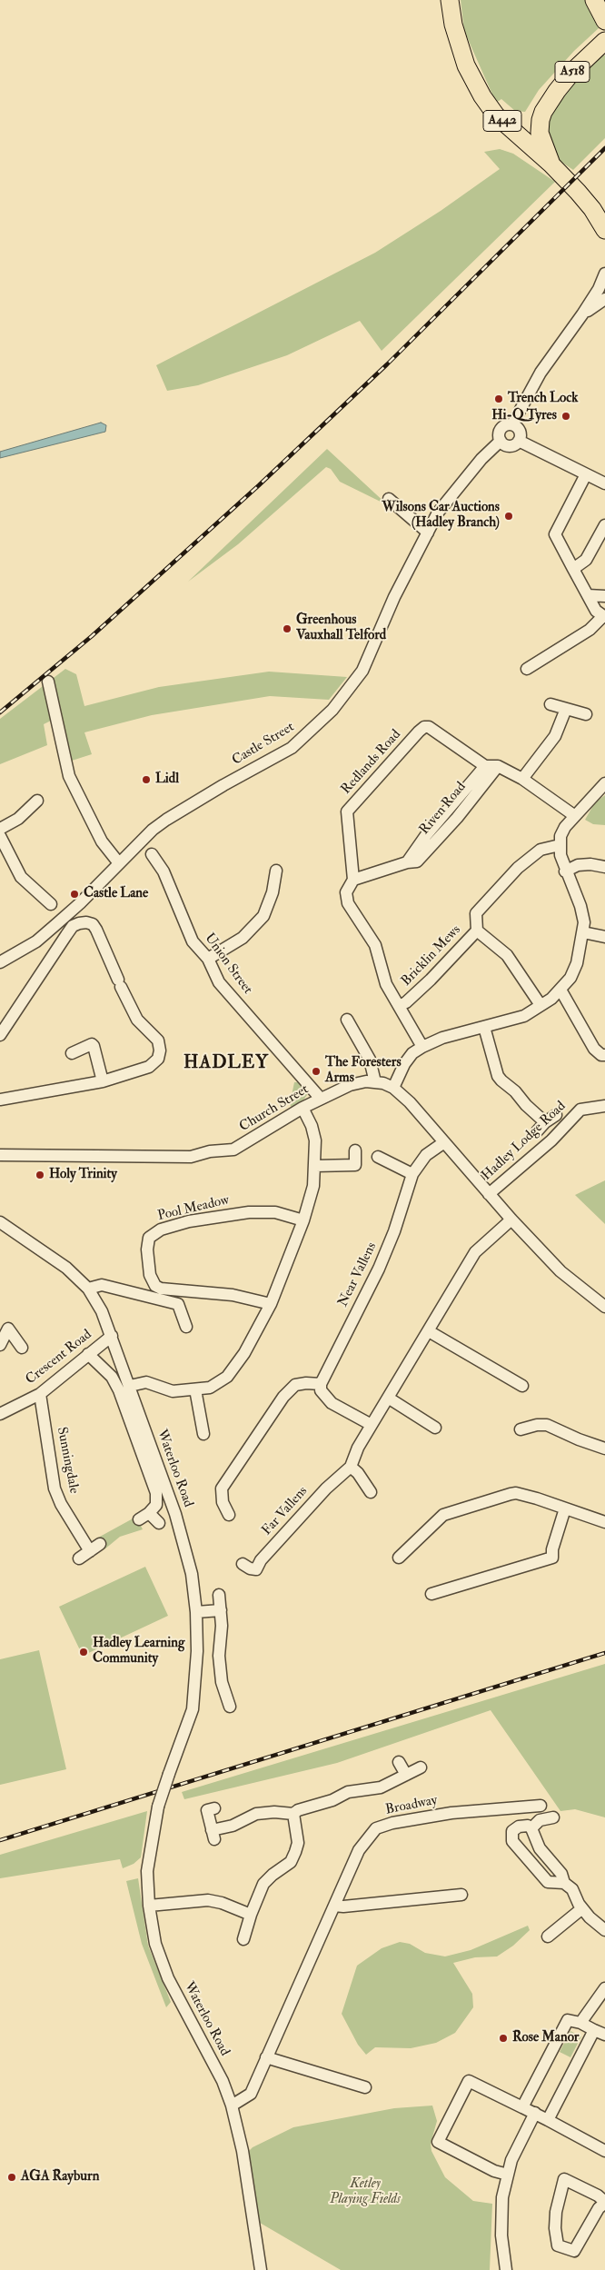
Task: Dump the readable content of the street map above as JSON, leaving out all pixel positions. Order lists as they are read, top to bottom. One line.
{"streets":{"highway":["A518","A442"],"street":["Castle Street","Redlands Road","Riven Road","Bricklin Mews","Union Street","Church Street","Hadley Lodge Road","Pool Meadow","Near Vallens","Crescent Road","Sunningdale","Waterloo Road","Far Vallens","Broadway"]},"crossings":[["A518","A442"],["Redlands Road","Riven Road"],["Redlands Road","Bricklin Mews"],["Union Street","Church Street"],["Church Street","Hadley Lodge Road"],["Church Street","Near Vallens"],["Church Street","Far Vallens"],["Crescent Road","Sunningdale"],["Crescent Road","Waterloo Road"],["Waterloo Road","Broadway"]],"districts":["HADLEY"],"parks":["Ketley Playing Fields"],"places":["Trench Lock","Hi-Q Tyres","Wilsons Car Auctions (Hadley Branch)","Greenhous Vauxhall Telford","Lidl","Castle Lane","The Foresters Arms","Holy Trinity","Hadley Learning Community","Rose Manor","AGA Rayburn"]}
